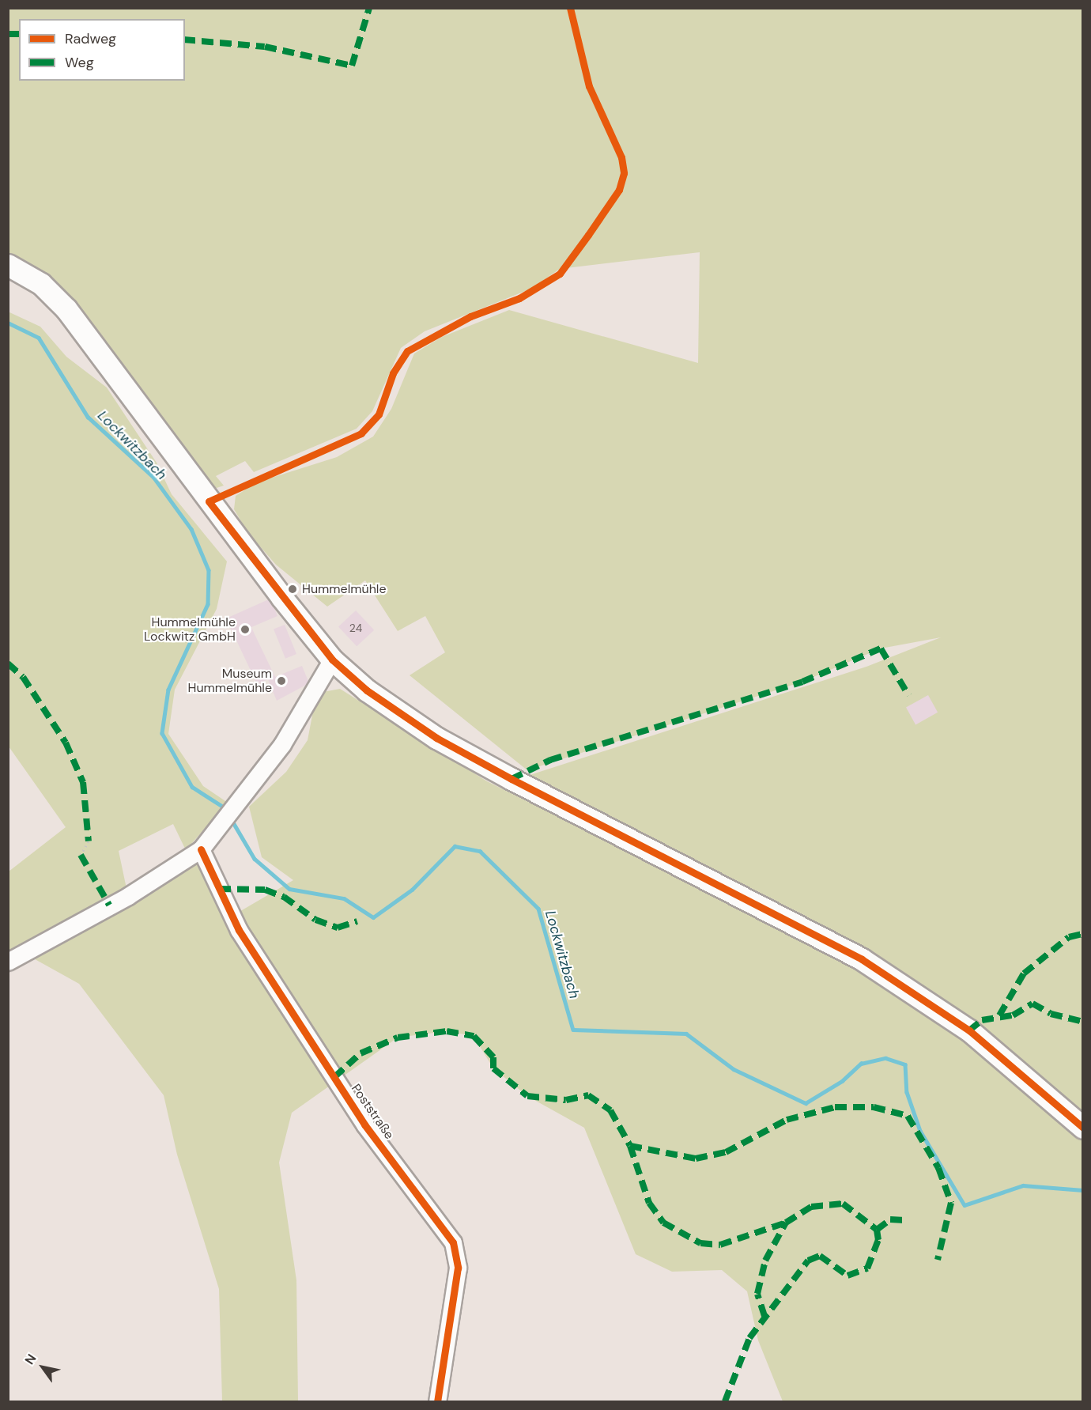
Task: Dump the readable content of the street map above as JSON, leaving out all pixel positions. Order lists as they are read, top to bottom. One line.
{"streets":{"street":["Poststraße"]},"water":["Lockwitzbach"],"places":["Hummelmühle","Hummelmühle Lockwitz GmbH","Museum Hummelmühle"],"house_numbers":["24"],"legend":["Radweg","Weg"],"north":"top left"}
